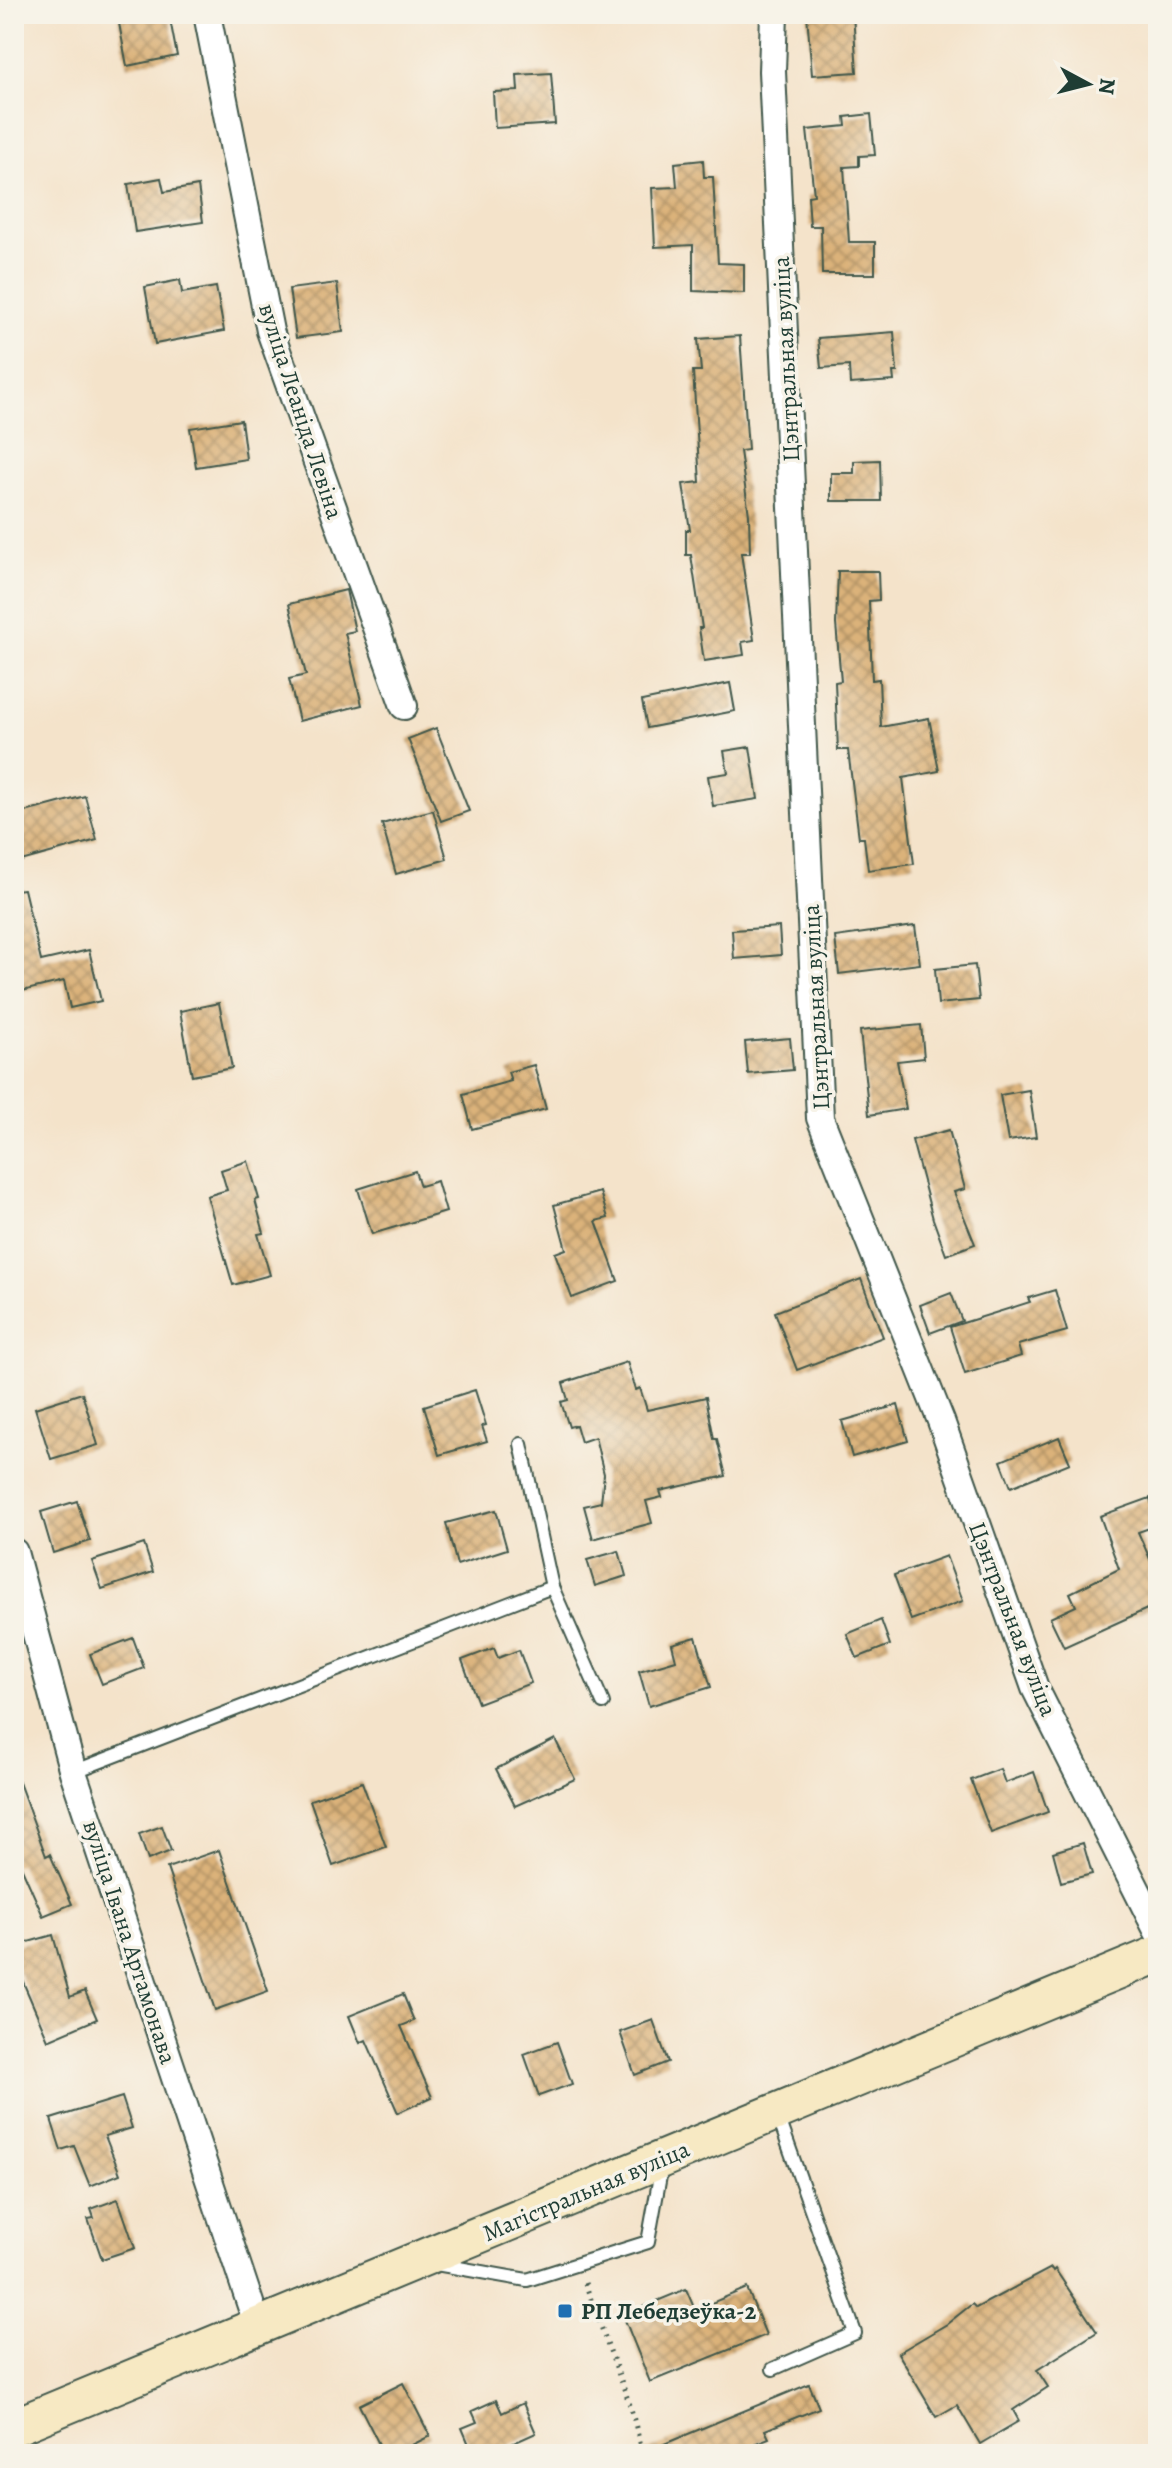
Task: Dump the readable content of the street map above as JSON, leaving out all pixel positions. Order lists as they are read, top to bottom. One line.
{"streets":{"main road":["Магістральная вуліца"],"street":["Цэнтральная вуліца","вуліца Леаніда Левіна","вуліца Івана Артамонава"]},"crossings":[["вуліца Івана Артамонава","Магістральная вуліца"]],"places":{"transit":["РП Лебедзеўка-2"]},"north":"right"}
